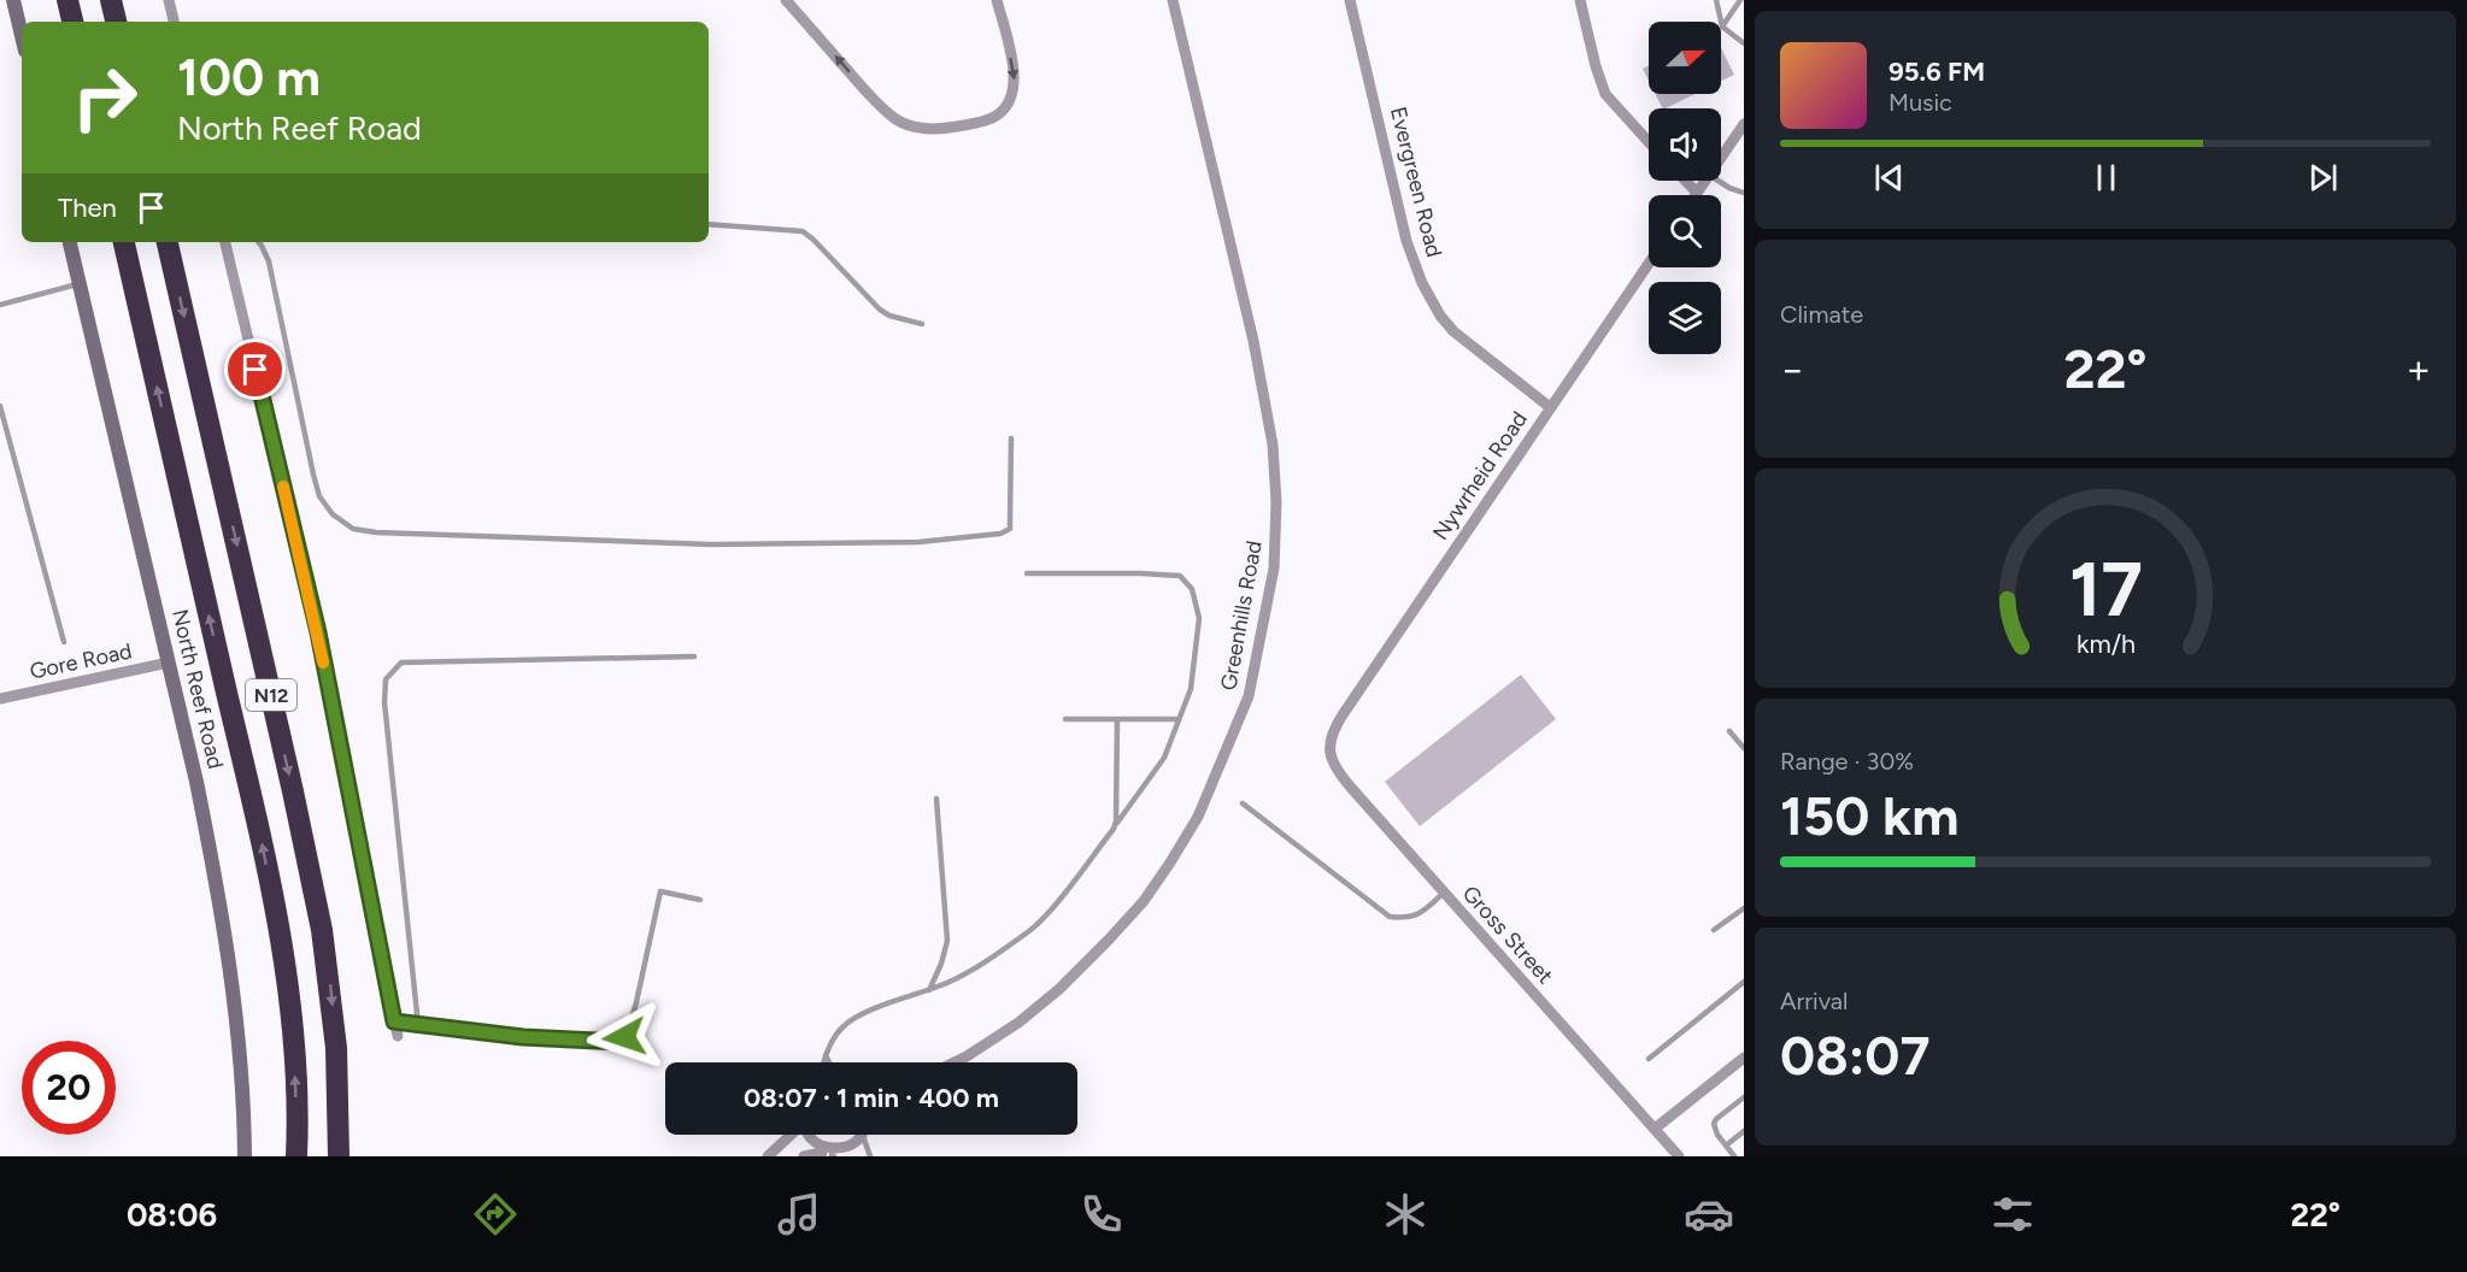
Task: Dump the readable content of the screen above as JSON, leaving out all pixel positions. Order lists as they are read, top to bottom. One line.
{"streets":{"highway":["N12"],"main road":["North Reef Road"],"street":["Evergreen Road","Nywrheid Road","Greenhills Road","Gore Road","Gross Street"]},"crossings":[["Evergreen Road","Nywrheid Road"],["Nywrheid Road","Gross Street"],["Gore Road","North Reef Road"]],"north":"right","page":{"turn":["100 m","North Reef Road"],"song":["95.6 FM","Music"],"then":"Then","tile":["Climate",["Range · 30%","150 km"],["Arrival","08:07"]],"heat":["−","22°","+"],"limit":"20","trip":"08:07 · 1 min · 400 m","tabs":["08:06","22°"],"gauge":["17","km/h"]}}
